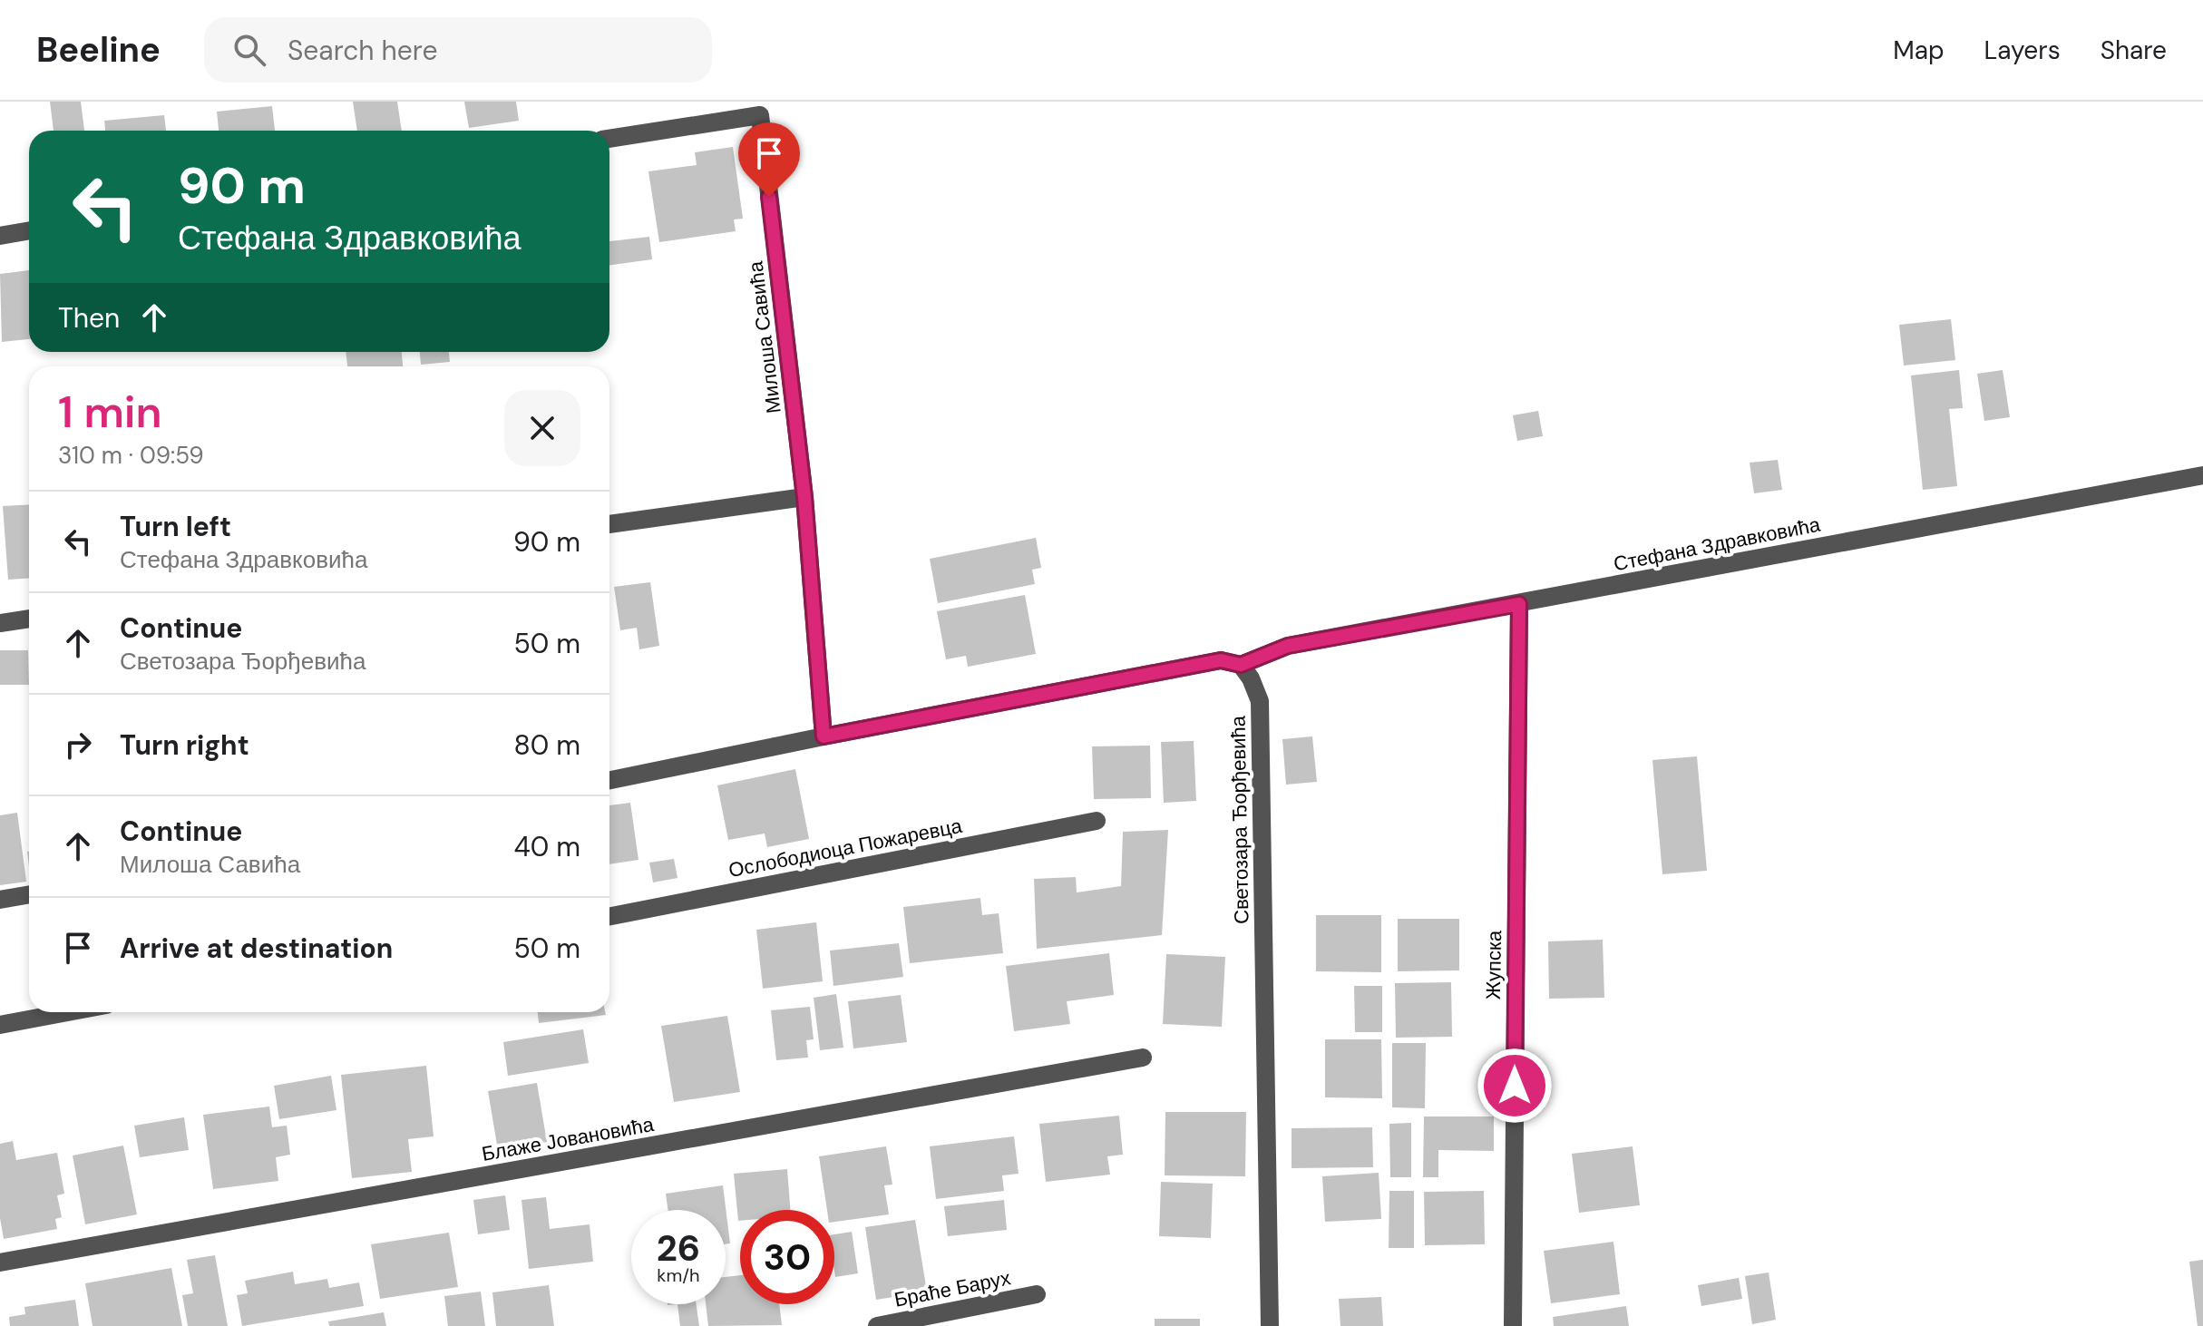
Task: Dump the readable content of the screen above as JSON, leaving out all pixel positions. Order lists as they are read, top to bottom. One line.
{"streets":{"street":["Милоша Савића","Стефана Здравковића","Светозара Ђорђевића","Ослободиоца Пожаревца","Жупска","Блаже Јовановића","Браће Барух"]},"crossings":[["Стефана Здравковића","Светозара Ђорђевића"],["Стефана Здравковића","Жупска"]],"page":{"header":"Beeline","search":"Search here","nav":["Map","Layers","Share"],"turn":["90 m","Стефана Здравковића"],"then":"Then","heading":["1 min","310 m · 09:59"],"list":[{"name":"Turn left","note":"Стефана Здравковића","value":"90 m"},{"name":"Continue","note":"Светозара Ђорђевића","value":"50 m"},{"name":"Turn right","value":"80 m"},{"name":"Continue","note":"Милоша Савића","value":"40 m"},{"name":"Arrive at destination","value":"50 m"}],"speed":"26 km/h","limit":"30"}}
